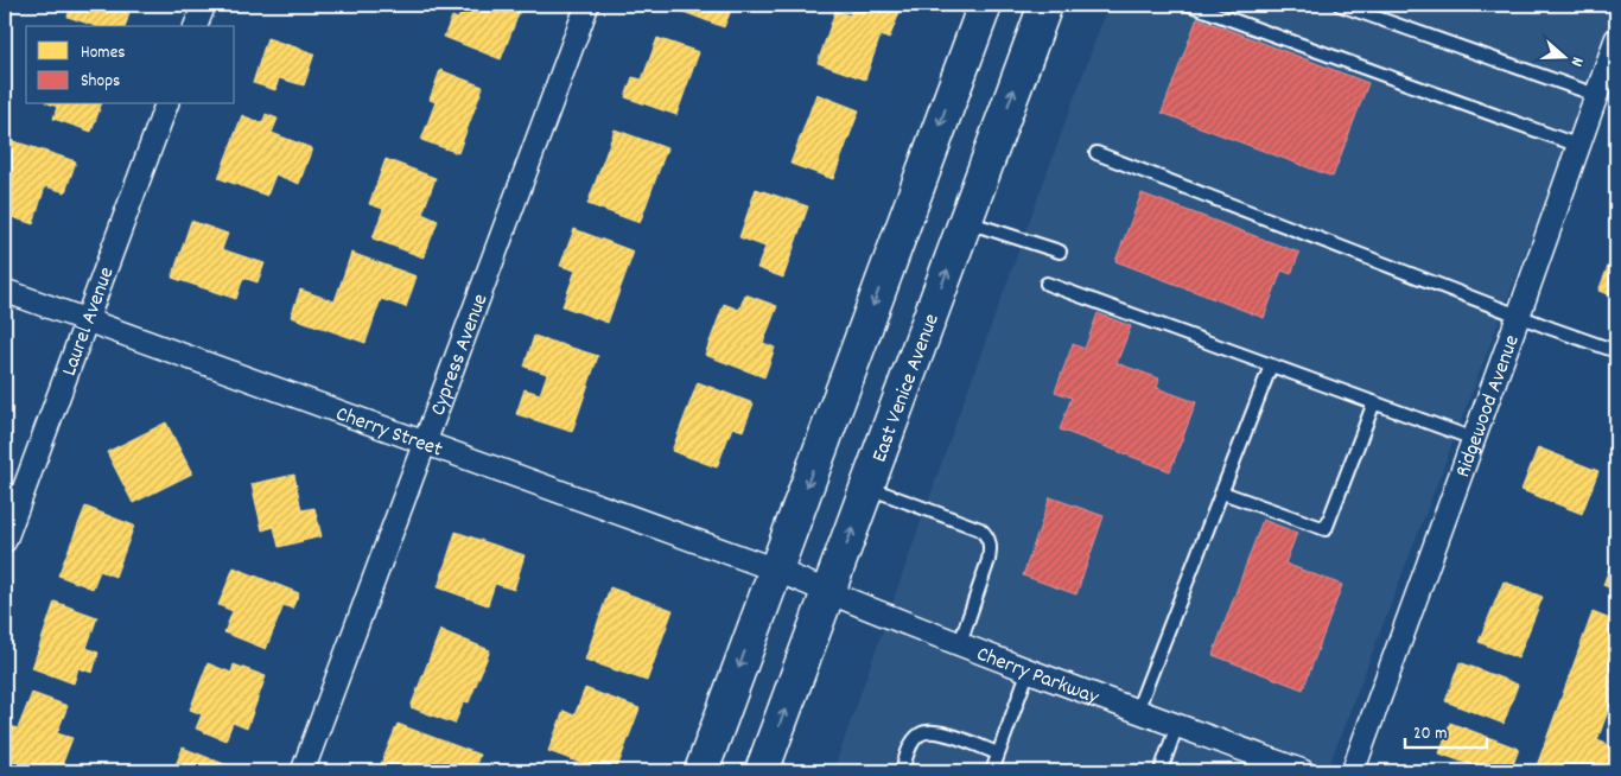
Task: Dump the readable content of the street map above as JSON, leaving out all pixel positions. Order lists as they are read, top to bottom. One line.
{"streets":{"main road":["East Venice Avenue"],"street":["Laurel Avenue","Cypress Avenue","Ridgewood Avenue","Cherry Street","Cherry Parkway"]},"crossings":[["Laurel Avenue","Cherry Street"],["Cypress Avenue","Cherry Street"],["East Venice Avenue","Cherry Parkway"],["Cherry Street","Cherry Parkway"]],"legend":["Homes","Shops"],"scale_bar":"20 m","north":"right"}
